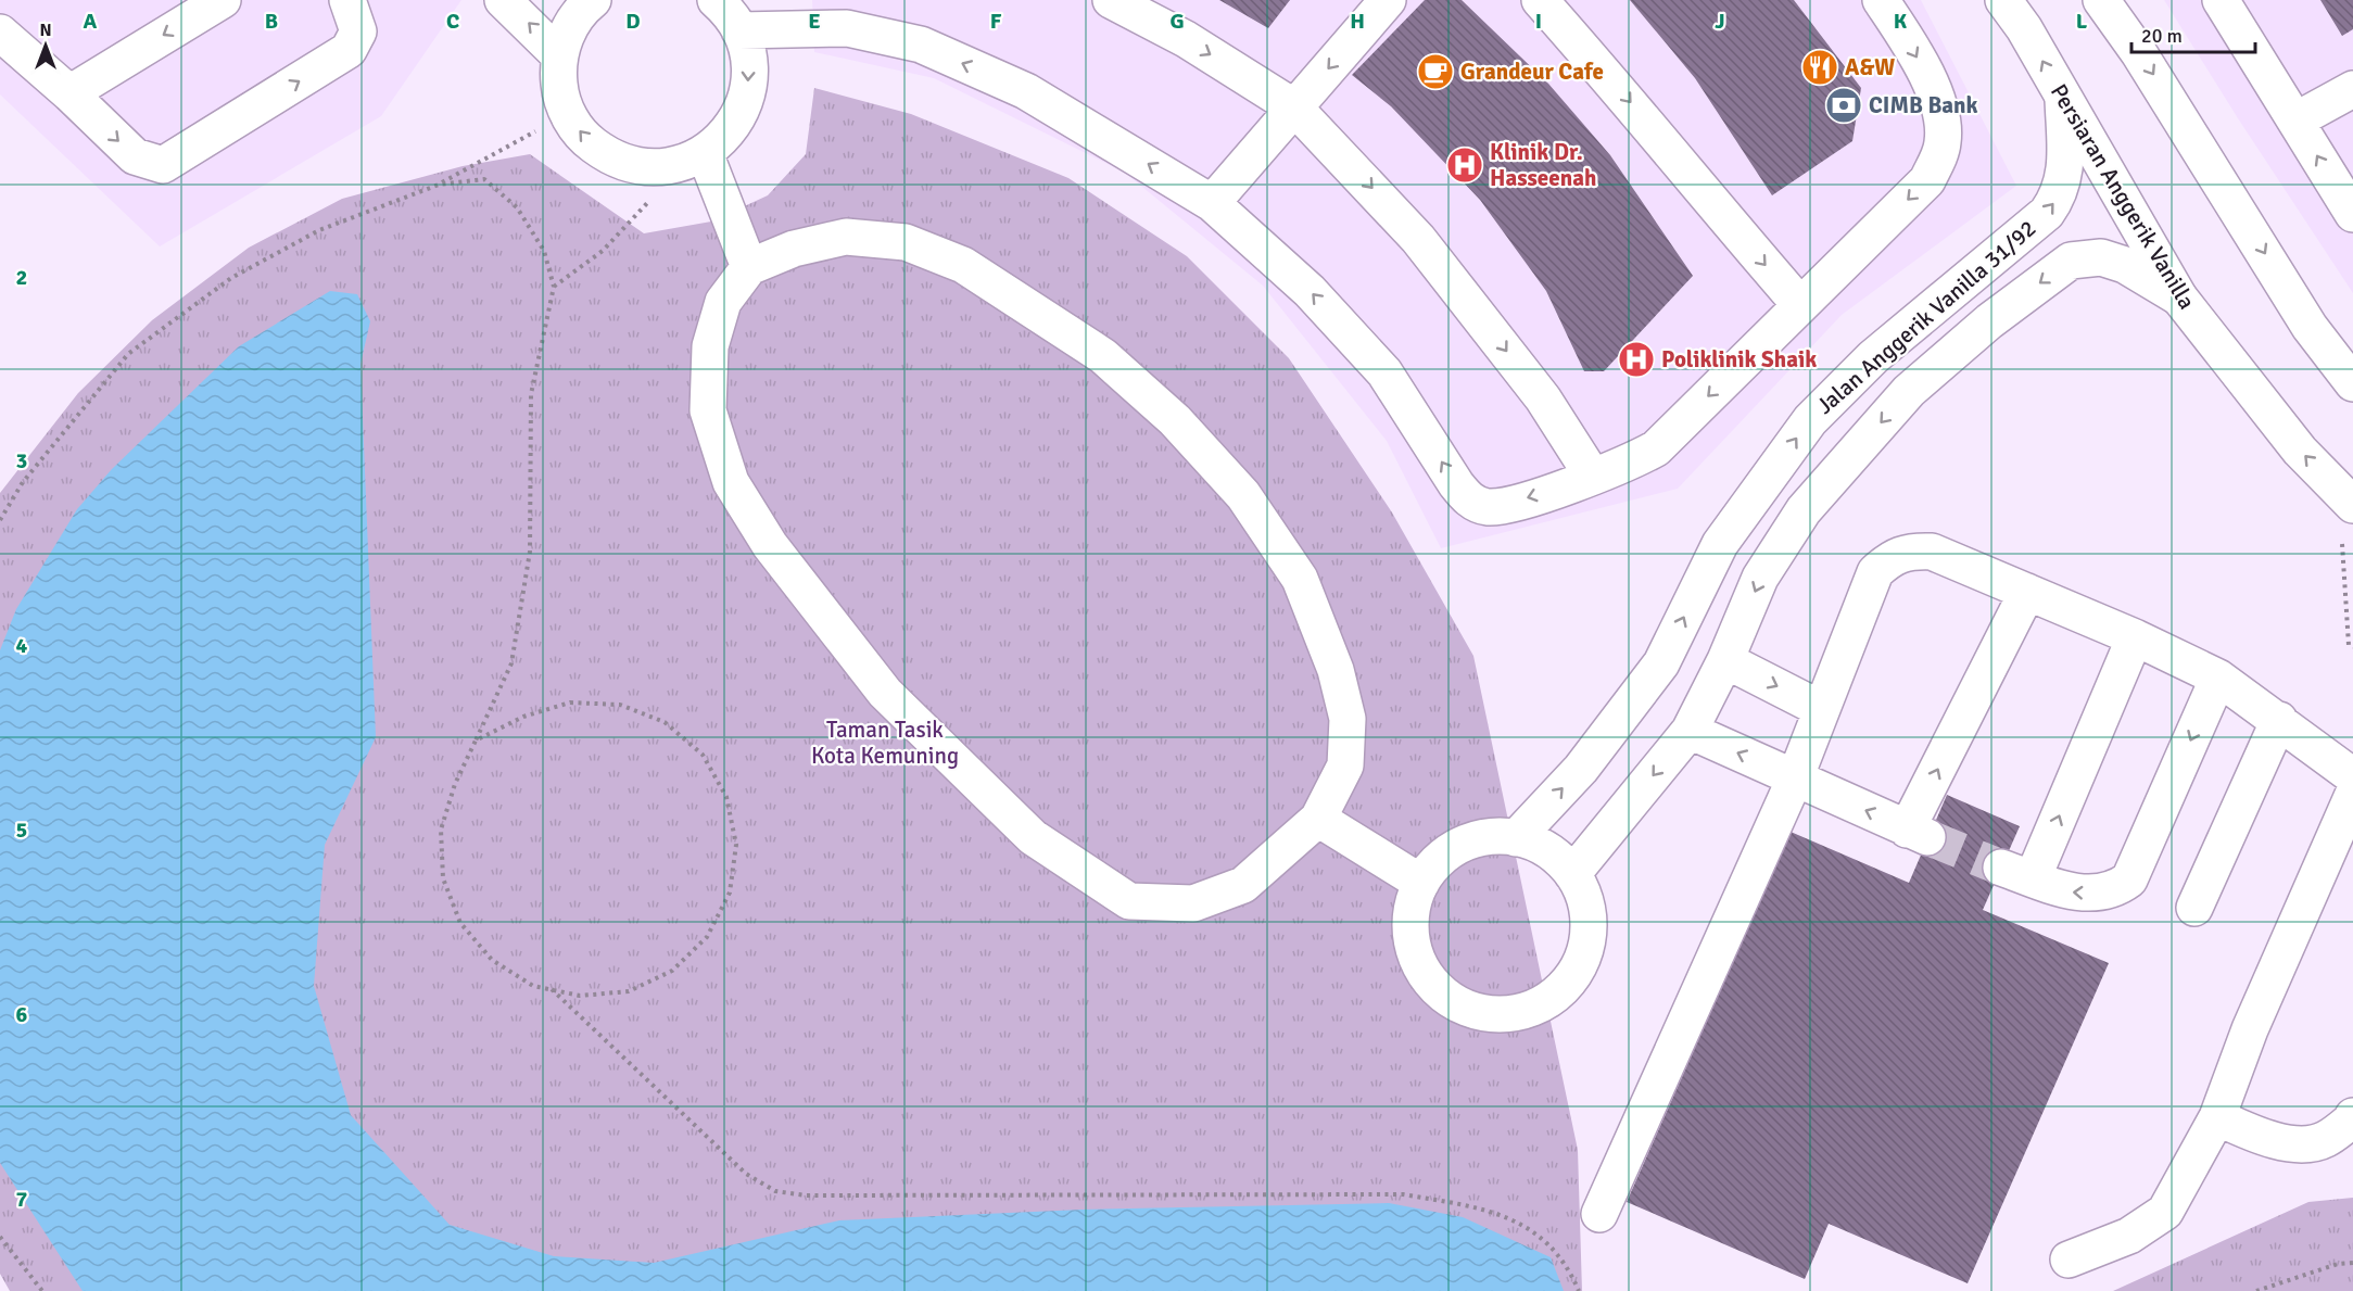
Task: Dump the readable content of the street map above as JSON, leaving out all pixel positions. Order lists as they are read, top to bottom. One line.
{"streets":{"street":["Persiaran Anggerik Vanilla","Jalan Anggerik Vanilla 31/92"]},"crossings":[["Persiaran Anggerik Vanilla","Jalan Anggerik Vanilla 31/92"]],"parks":["Taman Tasik Kota Kemuning"],"places":{"restaurant":["A&W"],"cafe":["Grandeur Cafe"],"bank":["CIMB Bank"],"hospital":["Klinik Dr. Hasseenah","Poliklinik Shaik"]},"scale_bar":"20 m","north":"top","grid":{"columns":["A","B","C","D","E","F","G","H","I","J","K","L"],"rows":["2","3","4","5","6","7"]}}
